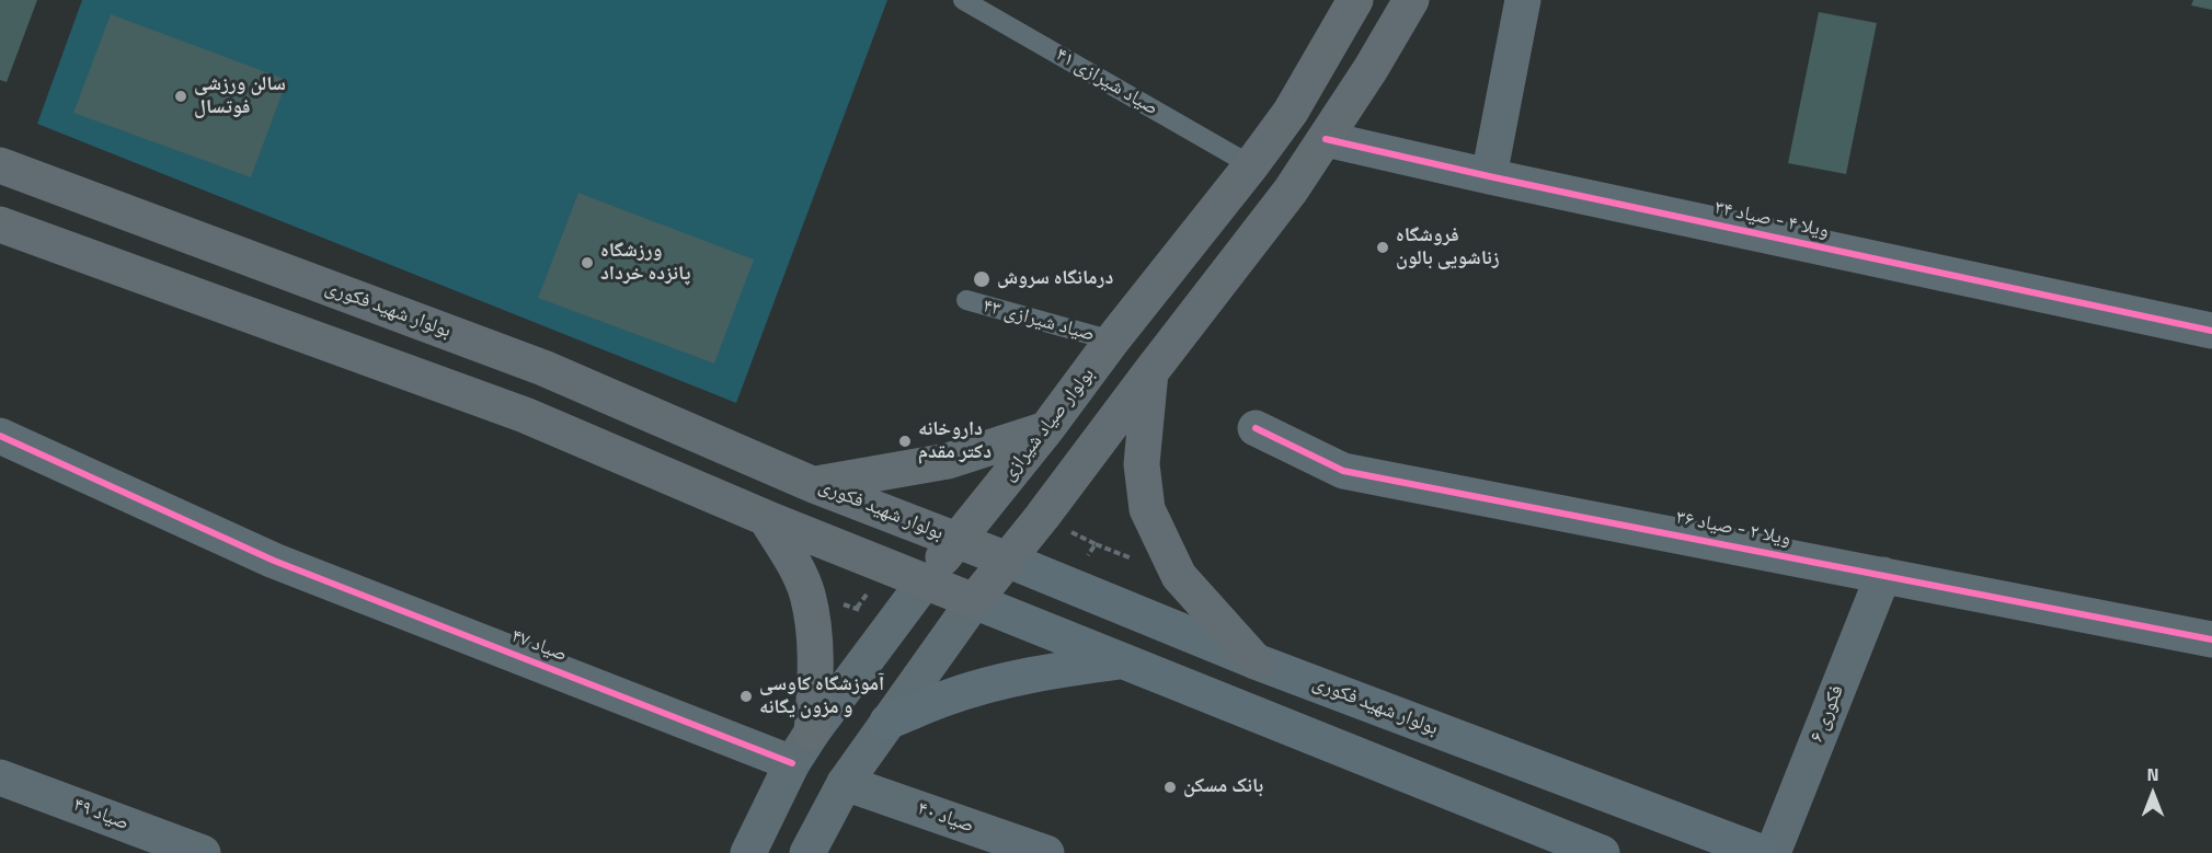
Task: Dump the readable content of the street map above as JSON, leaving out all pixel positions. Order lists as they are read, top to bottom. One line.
{"streets":{"main road":["بولوار شهید فکوری","بولوار صیاد شیرازی"],"street":["ویلا ۴ - صیاد ۳۴","ویلا ۲ - صیاد ۳۶","صیاد ۴۷","فکوری ۶","صیاد ۴۹","صیاد ۴۰"],"lane":["صیاد شیرازی ۴۱","صیاد شیرازی ۴۳"]},"crossings":[["صیاد شیرازی ۴۱","بولوار صیاد شیرازی"],["بولوار شهید فکوری","بولوار صیاد شیرازی"],["صیاد شیرازی ۴۳","بولوار صیاد شیرازی"],["بولوار صیاد شیرازی","صیاد ۴۷"],["ویلا ۲ - صیاد ۳۶","فکوری ۶"]],"places":["سالن ورزشی فوتسال","فروشگاه زناشویی بالون","ورزشگاه پانزده خرداد","درمانگاه سروش","داروخانه دکتر مقدم","آموزشگاه کاوسی و مزون یگانه","بانک مسکن"],"north":"top"}
